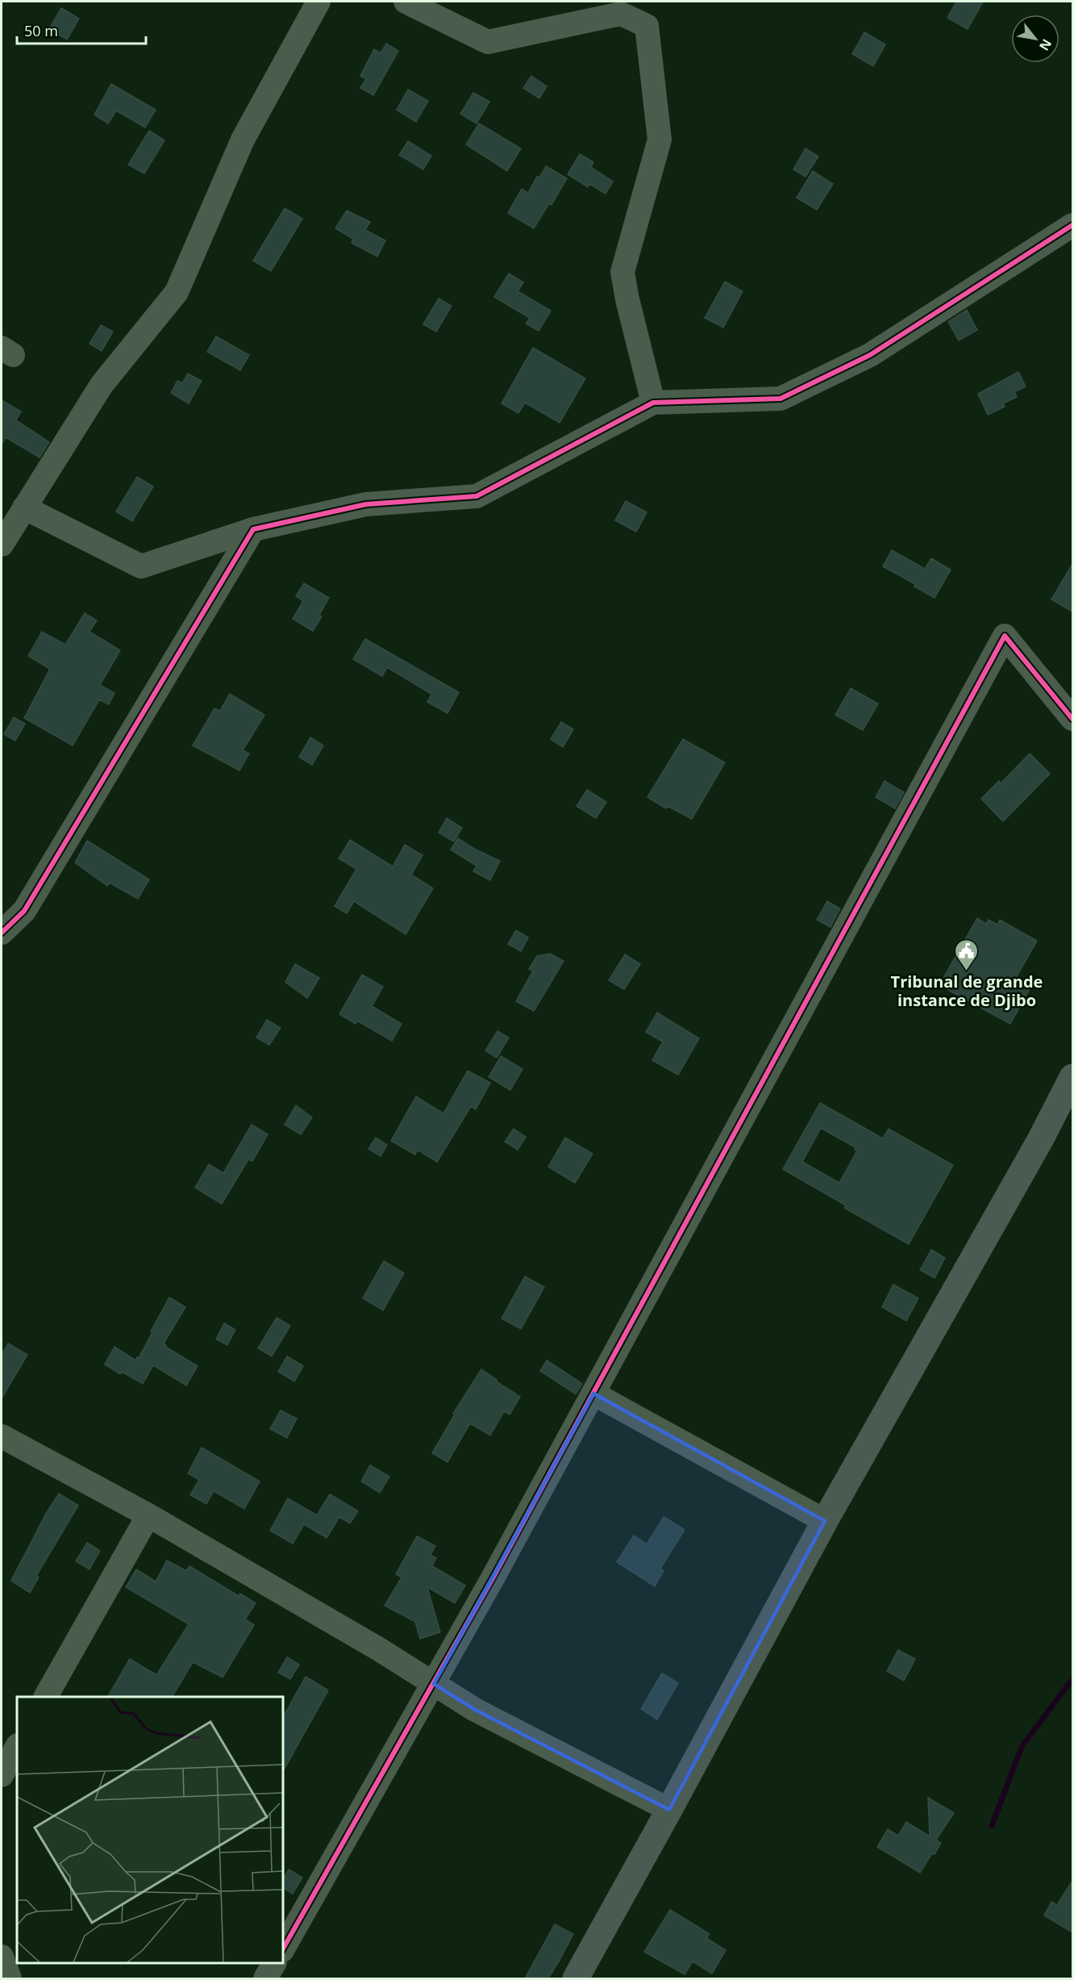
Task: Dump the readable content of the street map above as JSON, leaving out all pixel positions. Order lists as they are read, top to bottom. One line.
{"places":{"public building":["Tribunal de grande instance de Djibo"]},"scale_bar":"50 m","north":"bottom right"}
